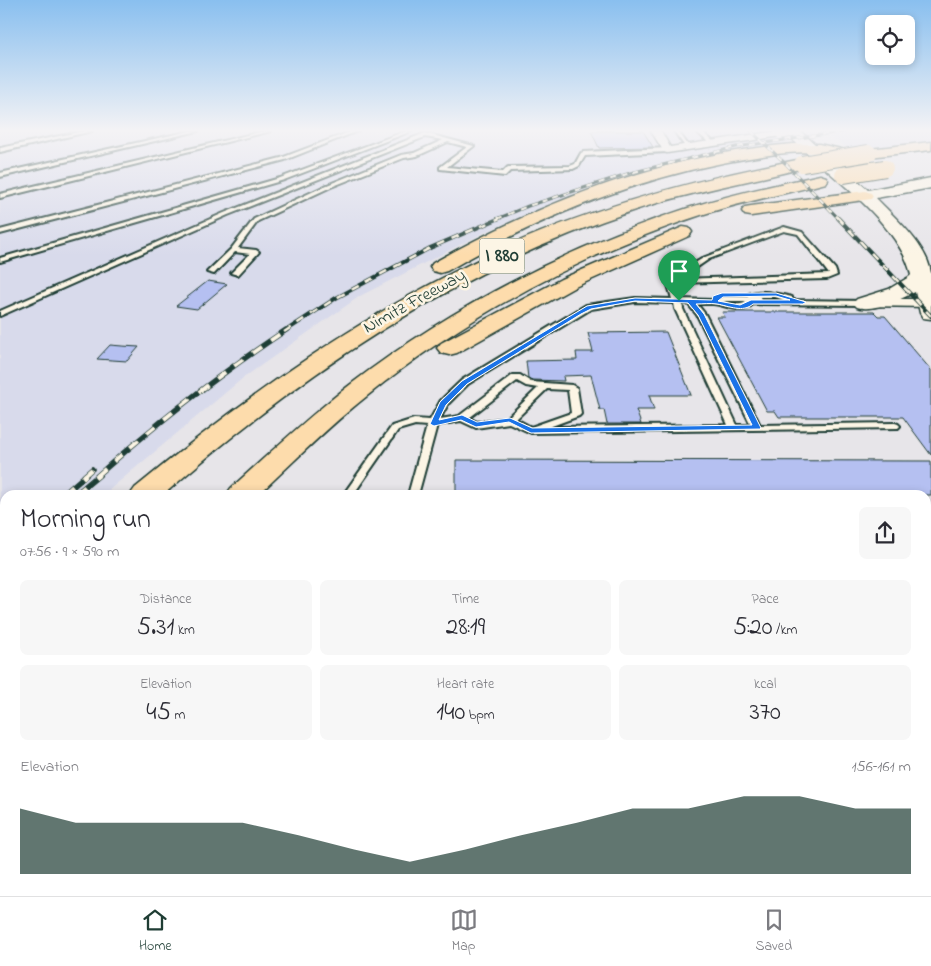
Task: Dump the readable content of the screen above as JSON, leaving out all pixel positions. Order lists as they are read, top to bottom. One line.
{"streets":{"highway":["I 880","Nimitz Freeway"]},"page":{"heading":["Morning run","07:56 · 9 × 590 m"],"stats":[["Distance","5.31 km"],["Time","28:19"],["Pace","5:20 /km"],["Elevation","45 m"],["Heart rate","140 bpm"],["kcal","370"]],"chart":["Elevation","156–161 m"],"tabs":["Home","Map","Saved"]}}
